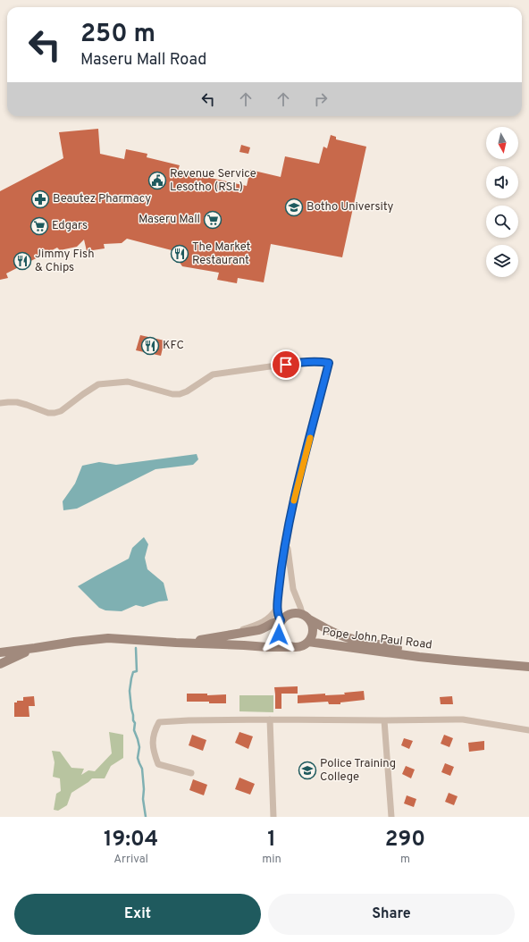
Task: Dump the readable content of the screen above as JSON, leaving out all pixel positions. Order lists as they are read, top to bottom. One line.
{"streets":{"main road":["Pope John Paul Road"]},"places":{"public building":["Revenue Service Lesotho (RSL)"],"pharmacy":["Beautez Pharmacy"],"school or university":["Botho University","Police Training College"],"supermarket":["Maseru Mall","Edgars"],"restaurant":["The Market Restaurant","Jimmy Fish & Chips","KFC"]},"north":"bottom","page":{"turn":["250 m","Maseru Mall Road"],"eta":["19:04","Arrival","1","min","290","m"],"buttons":["Exit","Share"]}}
